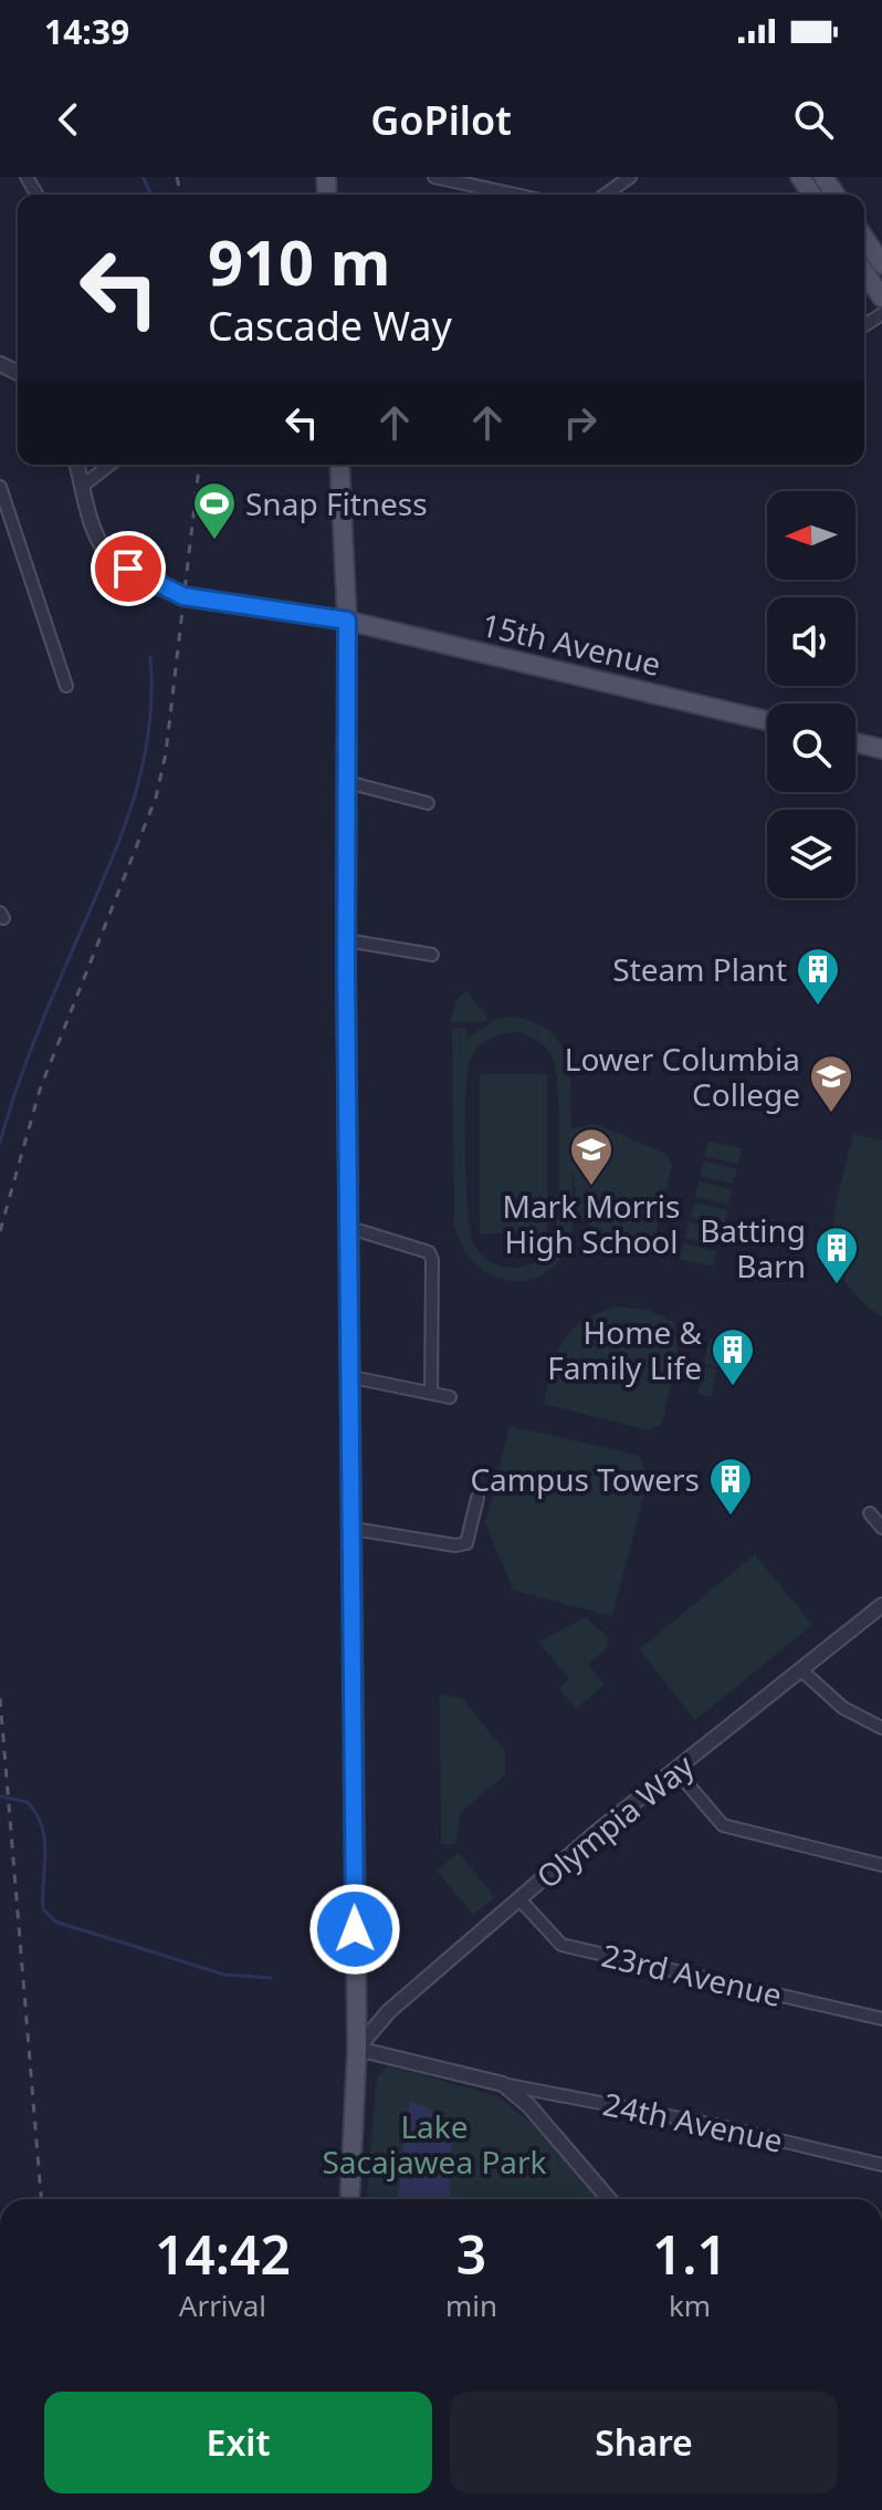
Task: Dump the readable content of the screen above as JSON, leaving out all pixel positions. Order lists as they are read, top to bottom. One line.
{"streets":{"main road":["15th Avenue"],"street":["Olympia Way","23rd Avenue","24th Avenue"]},"crossings":[["Olympia Way","23rd Avenue"]],"parks":["Lake Sacajawea Park"],"places":{"sports":["Snap Fitness"],"building":["Steam Plant","Batting Barn","Home & Family Life","Campus Towers"],"school or university":["Lower Columbia College","Mark Morris High School"]},"north":"left","page":{"status":"14:39","header":"GoPilot","turn":["910 m","Cascade Way"],"eta":["14:42","Arrival","3","min","1.1","km"],"buttons":["Exit","Share"]}}
